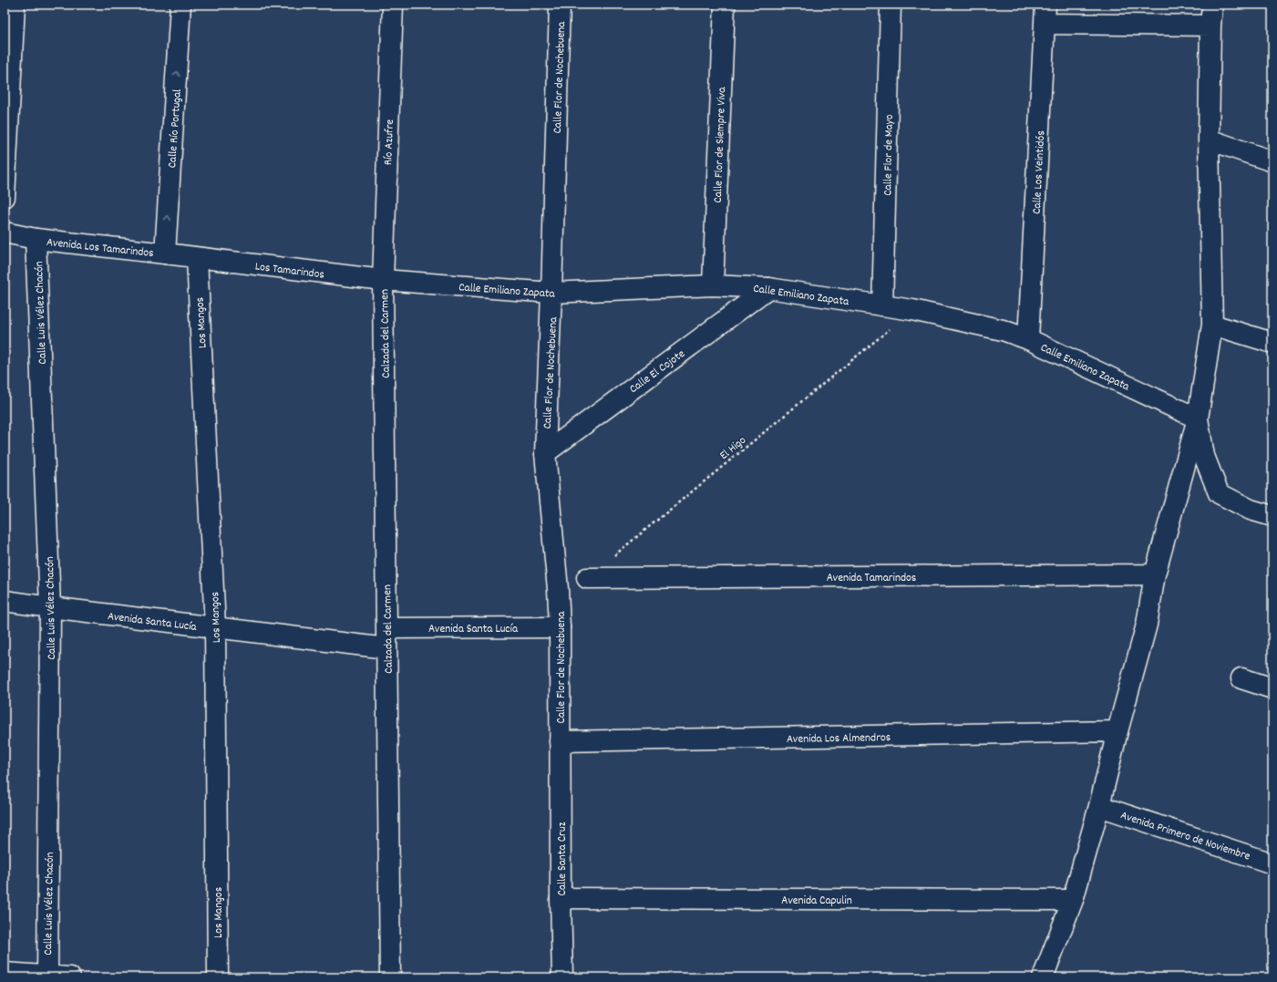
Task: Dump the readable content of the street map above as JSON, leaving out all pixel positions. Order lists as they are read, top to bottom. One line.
{"streets":{"street":["Calle Flor de Nochebuena","Calle Río Portugal","Río Azufre","Calle Flor de Siempre Viva","Calle Flor de Mayo","Calle Los Veintidós","Avenida Los Tamarindos","Los Tamarindos","Calle Emiliano Zapata","Calle Luis Vélez Chacón","Los Mangos","Calzada del Carmen","Calle El Cojote","Avenida Tamarindos","Avenida Santa Lucía","Avenida Los Almendros","Avenida Primero de Noviembre","Calle Santa Cruz","Avenida Capulin"],"path":["El Higo"]},"crossings":[["Calle Flor de Nochebuena","Calle Emiliano Zapata"],["Calle Flor de Nochebuena","Calle El Cojote"],["Calle Flor de Nochebuena","Avenida Santa Lucía"],["Calle Flor de Nochebuena","Avenida Los Almendros"],["Calle Flor de Nochebuena","Calle Santa Cruz"],["Calle Río Portugal","Avenida Los Tamarindos"],["Río Azufre","Los Tamarindos"],["Río Azufre","Calle Emiliano Zapata"],["Río Azufre","Calzada del Carmen"],["Calle Flor de Siempre Viva","Calle Emiliano Zapata"],["Calle Flor de Mayo","Calle Emiliano Zapata"],["Calle Los Veintidós","Calle Emiliano Zapata"],["Avenida Los Tamarindos","Los Tamarindos"],["Avenida Los Tamarindos","Calle Luis Vélez Chacón"],["Avenida Los Tamarindos","Los Mangos"],["Los Tamarindos","Calle Emiliano Zapata"],["Los Tamarindos","Los Mangos"],["Los Tamarindos","Calzada del Carmen"],["Calle Emiliano Zapata","Calzada del Carmen"],["Calle Emiliano Zapata","Calle El Cojote"],["Calle Emiliano Zapata","El Higo"],["Calle Luis Vélez Chacón","Avenida Santa Lucía"],["Los Mangos","Avenida Santa Lucía"],["Calzada del Carmen","Avenida Santa Lucía"],["El Higo","Avenida Tamarindos"],["Avenida Los Almendros","Calle Santa Cruz"],["Calle Santa Cruz","Avenida Capulin"]]}
